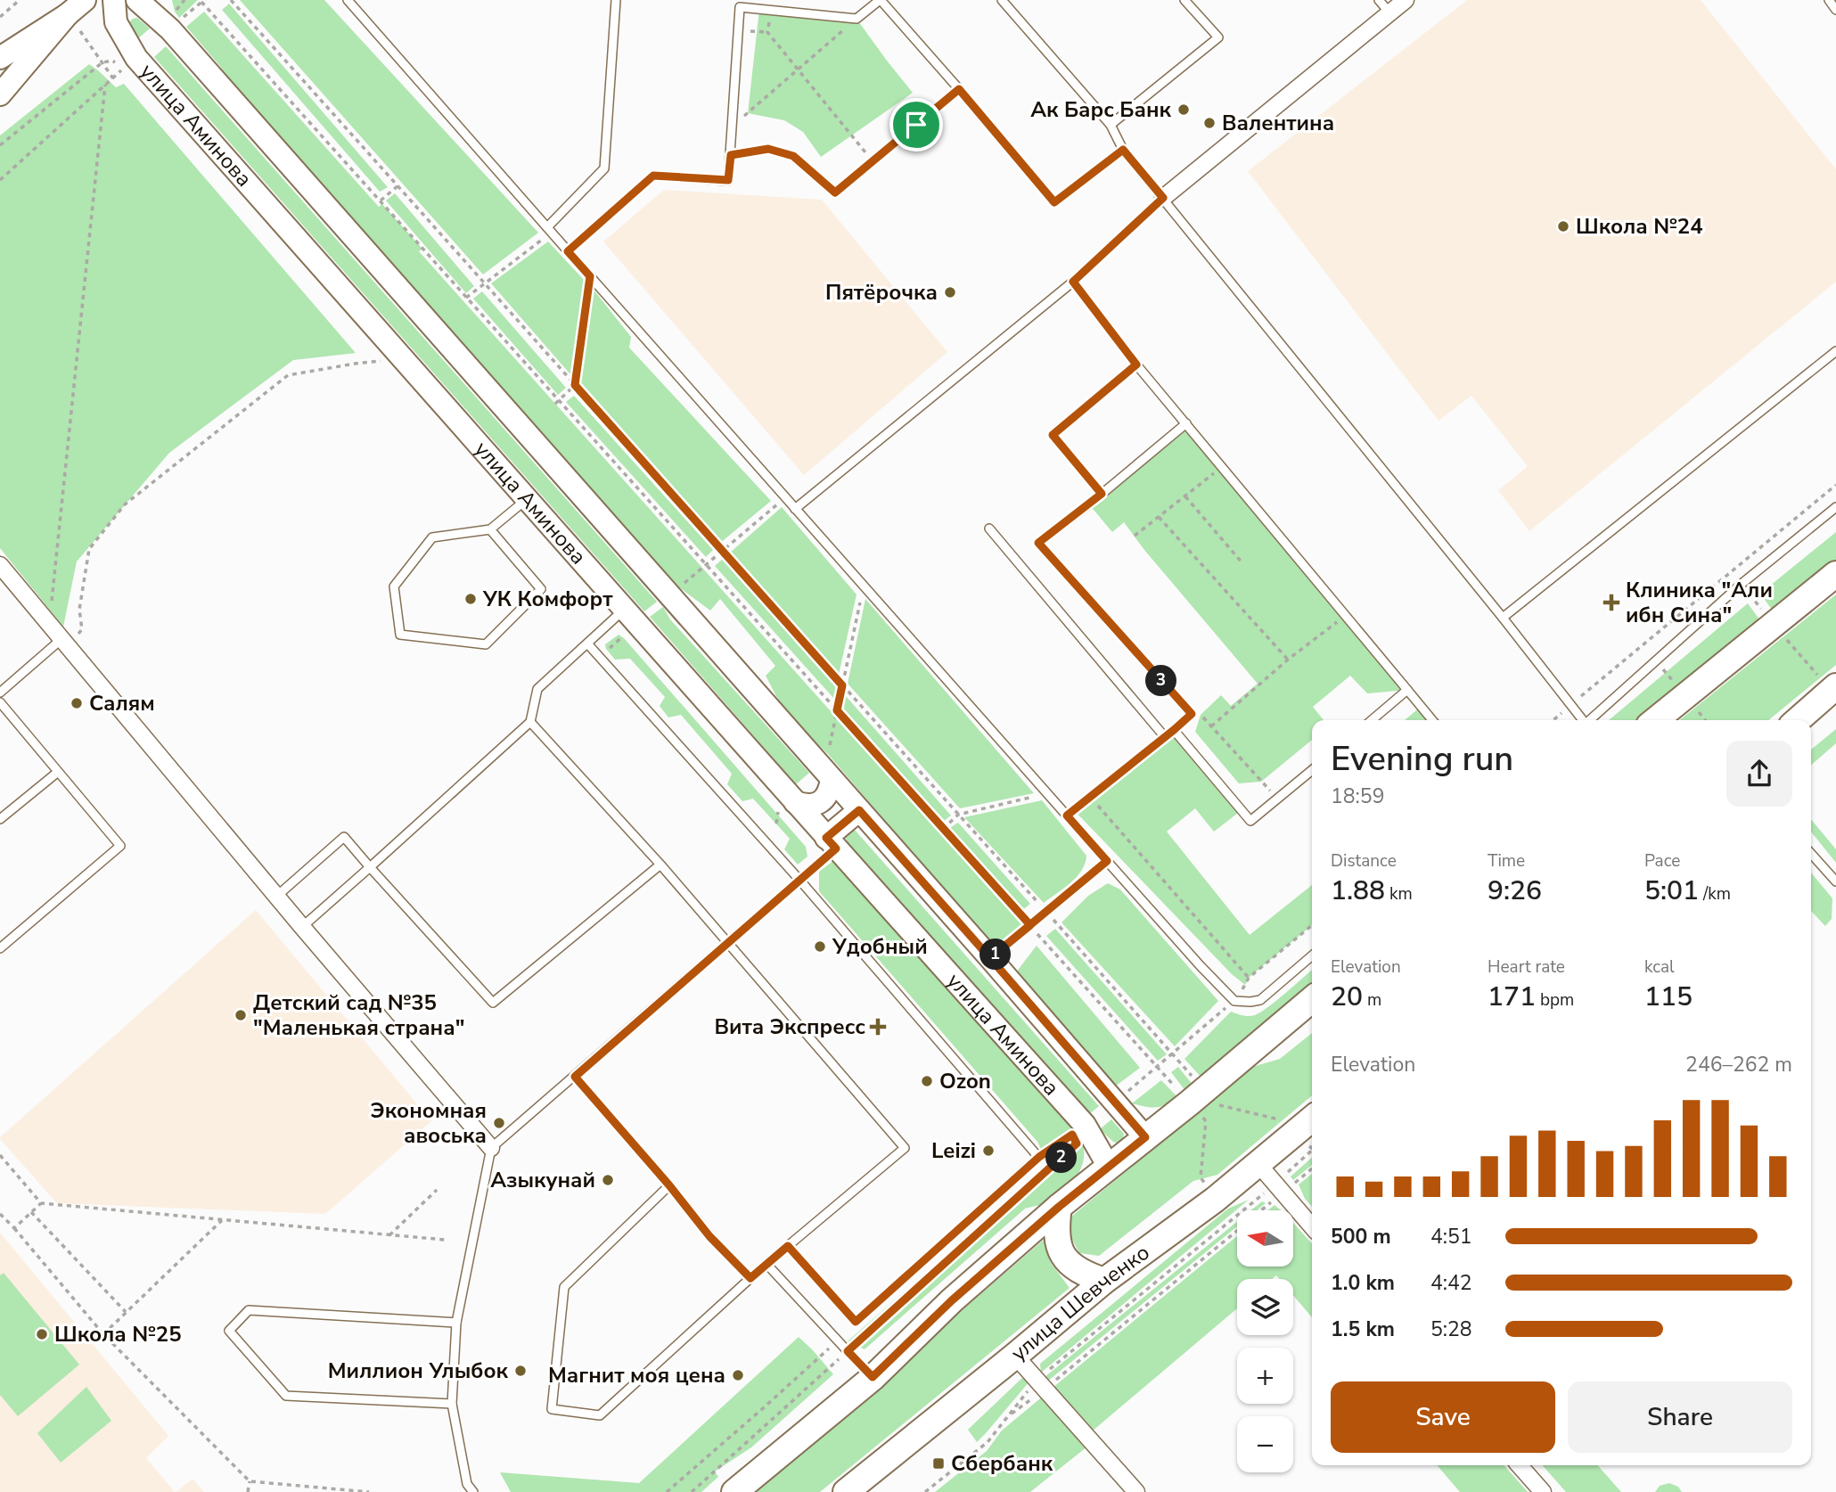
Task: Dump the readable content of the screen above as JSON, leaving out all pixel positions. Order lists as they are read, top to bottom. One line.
{"streets":{"main road":["улица Шевченко"],"street":["улица Аминова"]},"places":{"other":["Ак Барс Банк","Валентина","Школа №24","Пятёрочка","УК Комфорт","Салям","Удобный","Детский сад №35 \"Маленькая страна\"","Ozon","Экономная авоська","Leizi","Азыкунай","Школа №25","Миллион Улыбок","Магнит моя цена"],"health":["Клиника \"Али ибн Сина\"","Вита Экспресс"],"transit":["Сбербанк"]},"north":"left","page":{"pins":["3","1","2"],"heading":["Evening run","18:59"],"stats":[["Distance","1.88 km"],["Time","9:26"],["Pace","5:01 /km"],["Elevation","20 m"],["Heart rate","171 bpm"],["kcal","115"]],"chart":["Elevation","246–262 m"],"map_buttons":["+","−"],"list":[{"name":"500 m","note":"4:51"},{"name":"1.0 km","note":"4:42"},{"name":"1.5 km","note":"5:28"}],"buttons":["Save","Share"]}}
